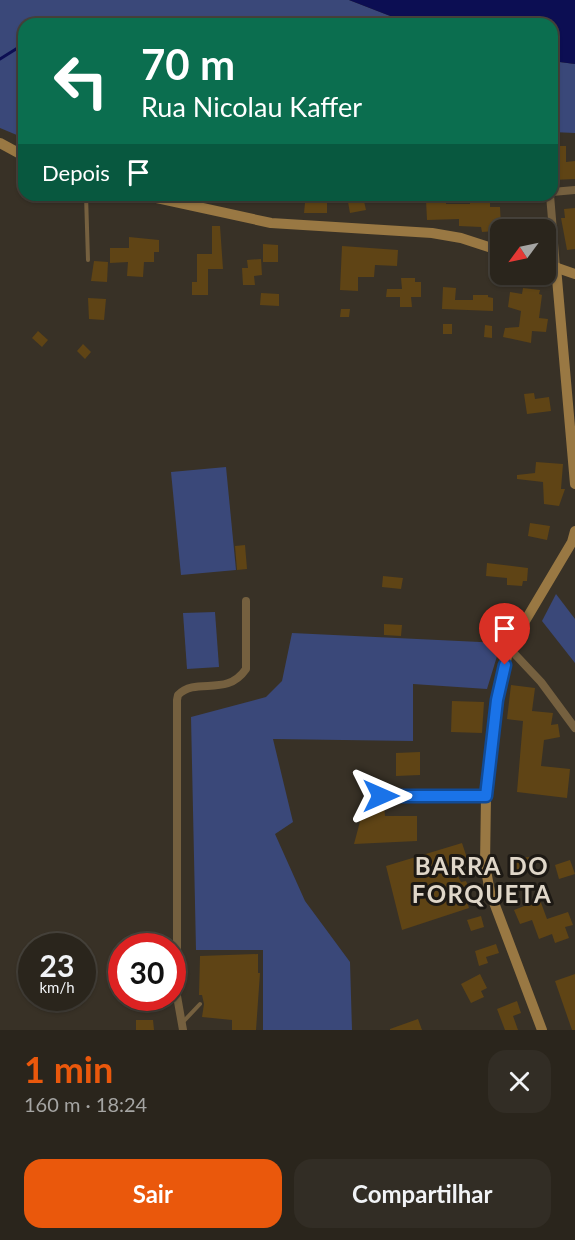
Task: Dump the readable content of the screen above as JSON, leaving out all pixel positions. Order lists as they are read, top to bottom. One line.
{"districts":["BARRA DO FORQUETA"],"north":"bottom left","page":{"turn":["70 m","Rua Nicolau Kaffer"],"then":"Depois","speed":"23 km/h","limit":"30","heading":["1 min","160 m · 18:24"],"buttons":["Sair","Compartilhar"]}}
